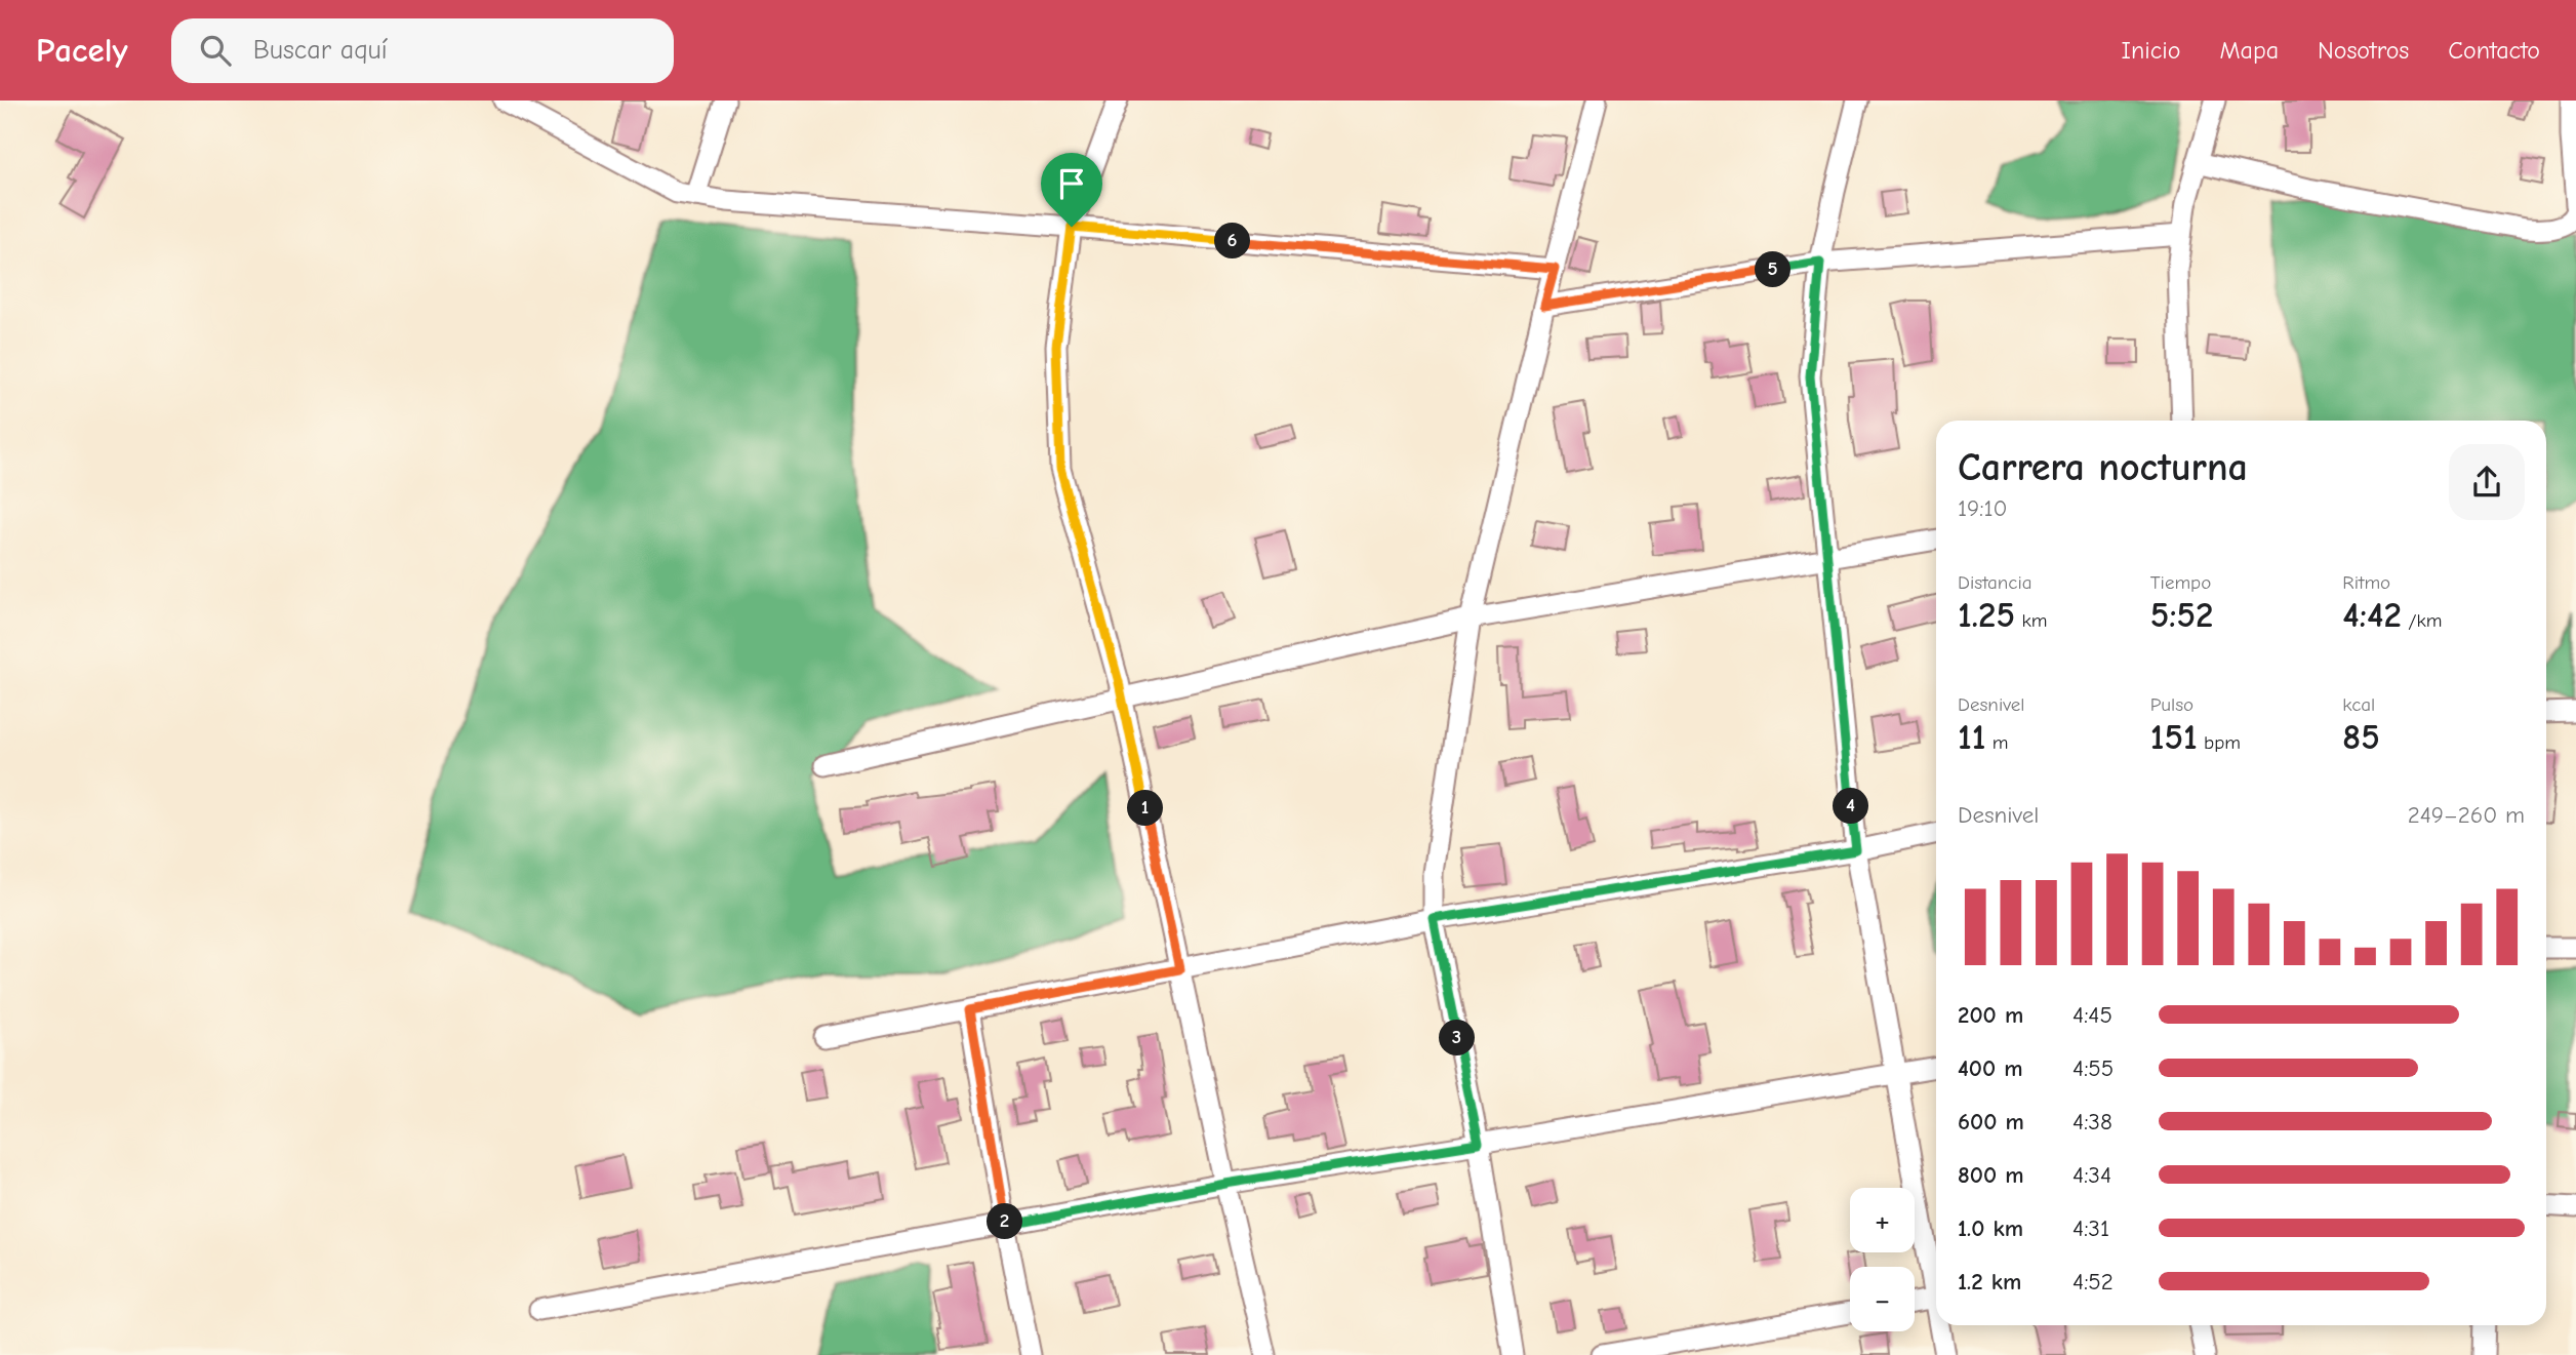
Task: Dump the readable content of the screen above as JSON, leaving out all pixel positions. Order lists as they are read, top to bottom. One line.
{"page":{"header":"Pacely","search":"Buscar aquí","nav":["Inicio","Mapa","Nosotros","Contacto"],"pins":["6","5","4","1","3","2"],"heading":["Carrera nocturna","19:10"],"stats":[["Distancia","1.25 km"],["Tiempo","5:52"],["Ritmo","4:42 /km"],["Desnivel","11 m"],["Pulso","151 bpm"],["kcal","85"]],"chart":["Desnivel","249–260 m"],"list":[{"name":"200 m","note":"4:45"},{"name":"400 m","note":"4:55"},{"name":"600 m","note":"4:38"},{"name":"800 m","note":"4:34"},{"name":"1.0 km","note":"4:31"},{"name":"1.2 km","note":"4:52"}],"map_buttons":["+","−"]}}
